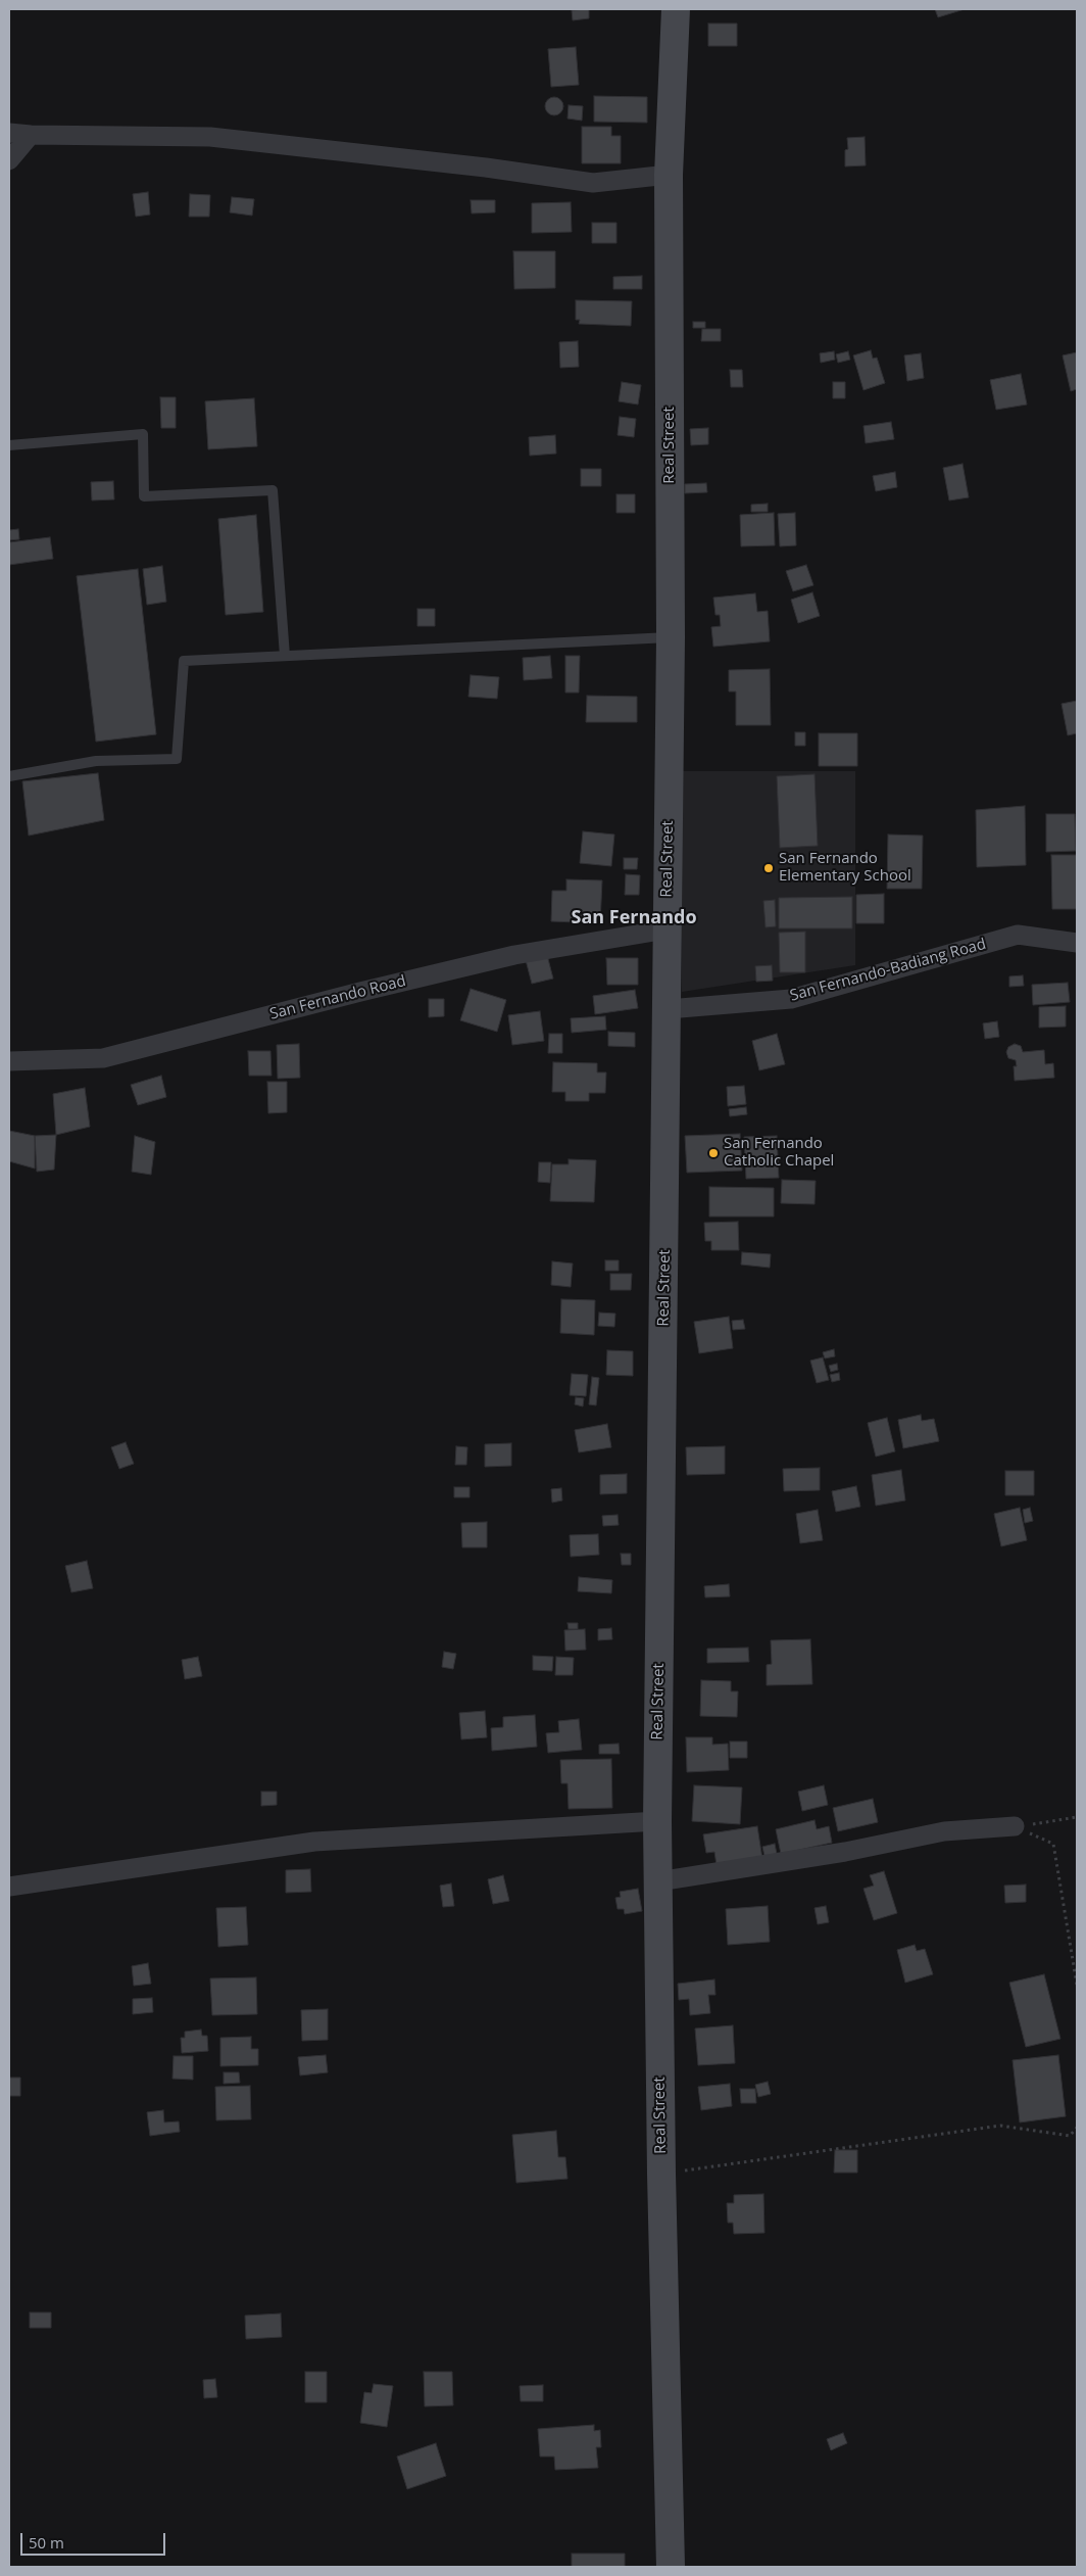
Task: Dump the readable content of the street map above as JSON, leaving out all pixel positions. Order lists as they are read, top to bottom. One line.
{"streets":{"main road":["Real Street"],"street":["San Fernando-Badiang Road","San Fernando Road"]},"crossings":[["Real Street","San Fernando-Badiang Road"],["Real Street","San Fernando Road"]],"districts":["San Fernando"],"places":["San Fernando Elementary School","San Fernando Catholic Chapel"],"scale_bar":"50 m"}
